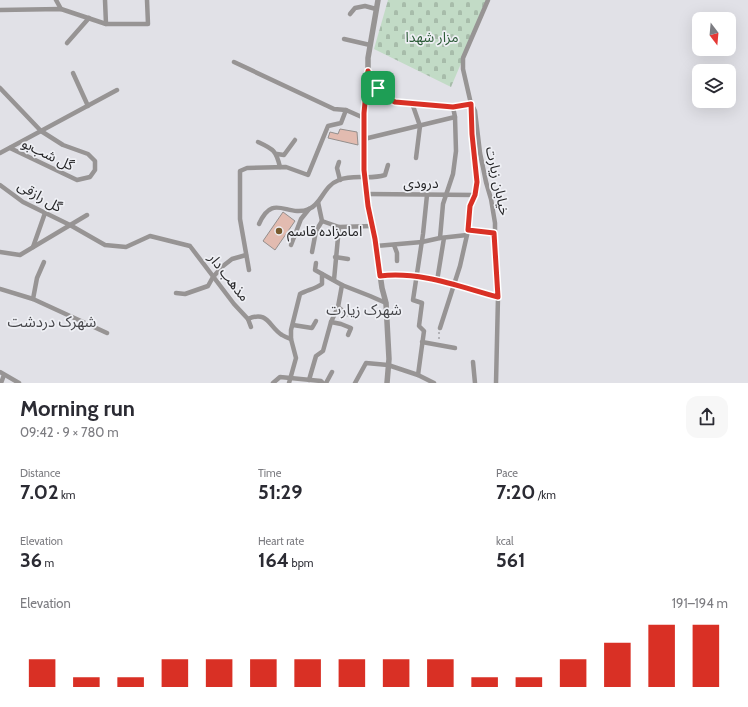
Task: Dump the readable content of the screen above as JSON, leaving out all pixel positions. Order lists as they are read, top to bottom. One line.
{"streets":{"street":["گل شب‌بو","خیابان زیارت","درودی","گل رازقی","مذهب دار"]},"crossings":[["گل رازقی","مذهب دار"]],"districts":["شهرک زیارت","شهرک دردشت"],"parks":["مزار شهدا"],"places":["امامزاده قاسم"],"north":"bottom","page":{"heading":["Morning run","09:42 · 9 × 780 m"],"stats":[["Distance","7.02 km"],["Time","51:29"],["Pace","7:20 /km"],["Elevation","36 m"],["Heart rate","164 bpm"],["kcal","561"]],"chart":["Elevation","191–194 m"]}}
